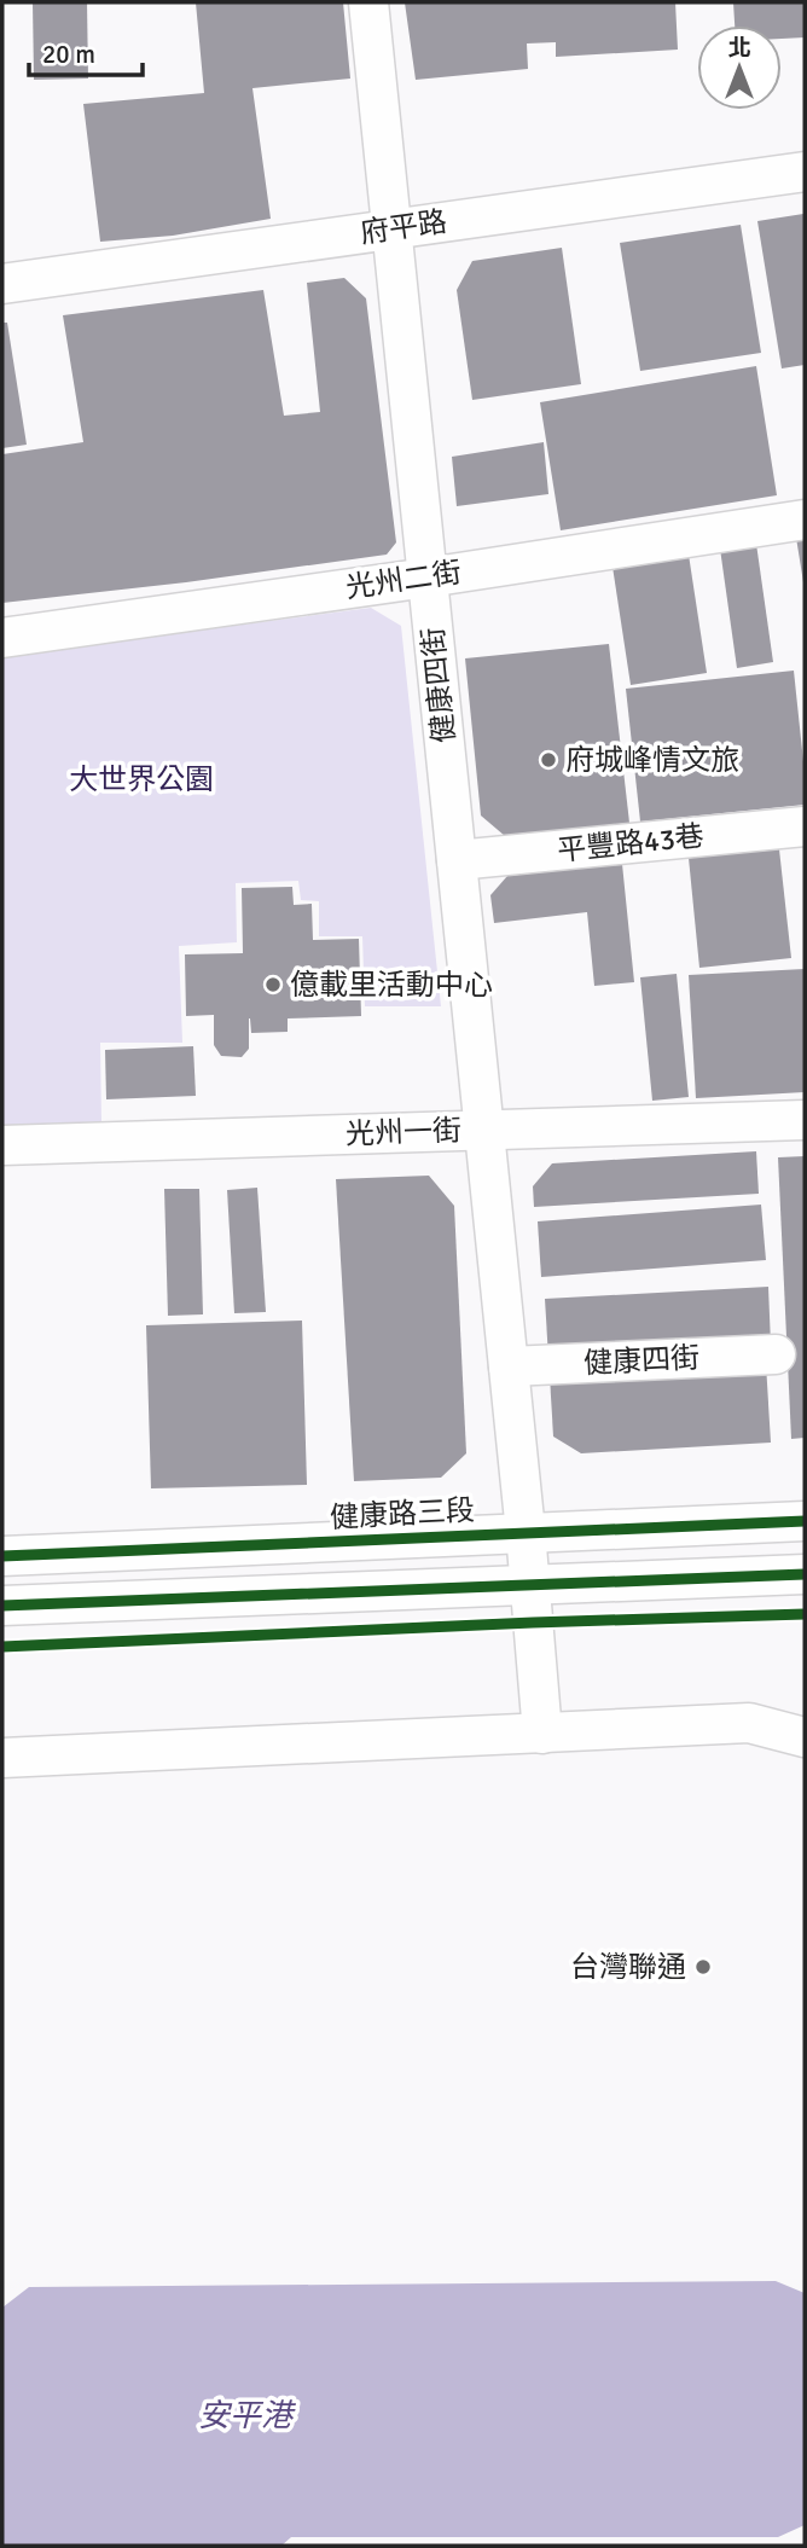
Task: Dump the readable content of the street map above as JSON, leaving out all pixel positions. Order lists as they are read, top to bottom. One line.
{"streets":{"street":["府平路","光州二街","健康四街","平豐路43巷","光州一街","健康路三段"]},"crossings":[["府平路","健康四街"],["光州二街","健康四街"],["健康四街","平豐路43巷"],["健康四街","光州一街"],["健康四街","健康路三段"]],"water":["安平港"],"parks":["大世界公園"],"places":["府城峰情文旅","億載里活動中心","台灣聯通"],"scale_bar":"20 m","north":"top"}
